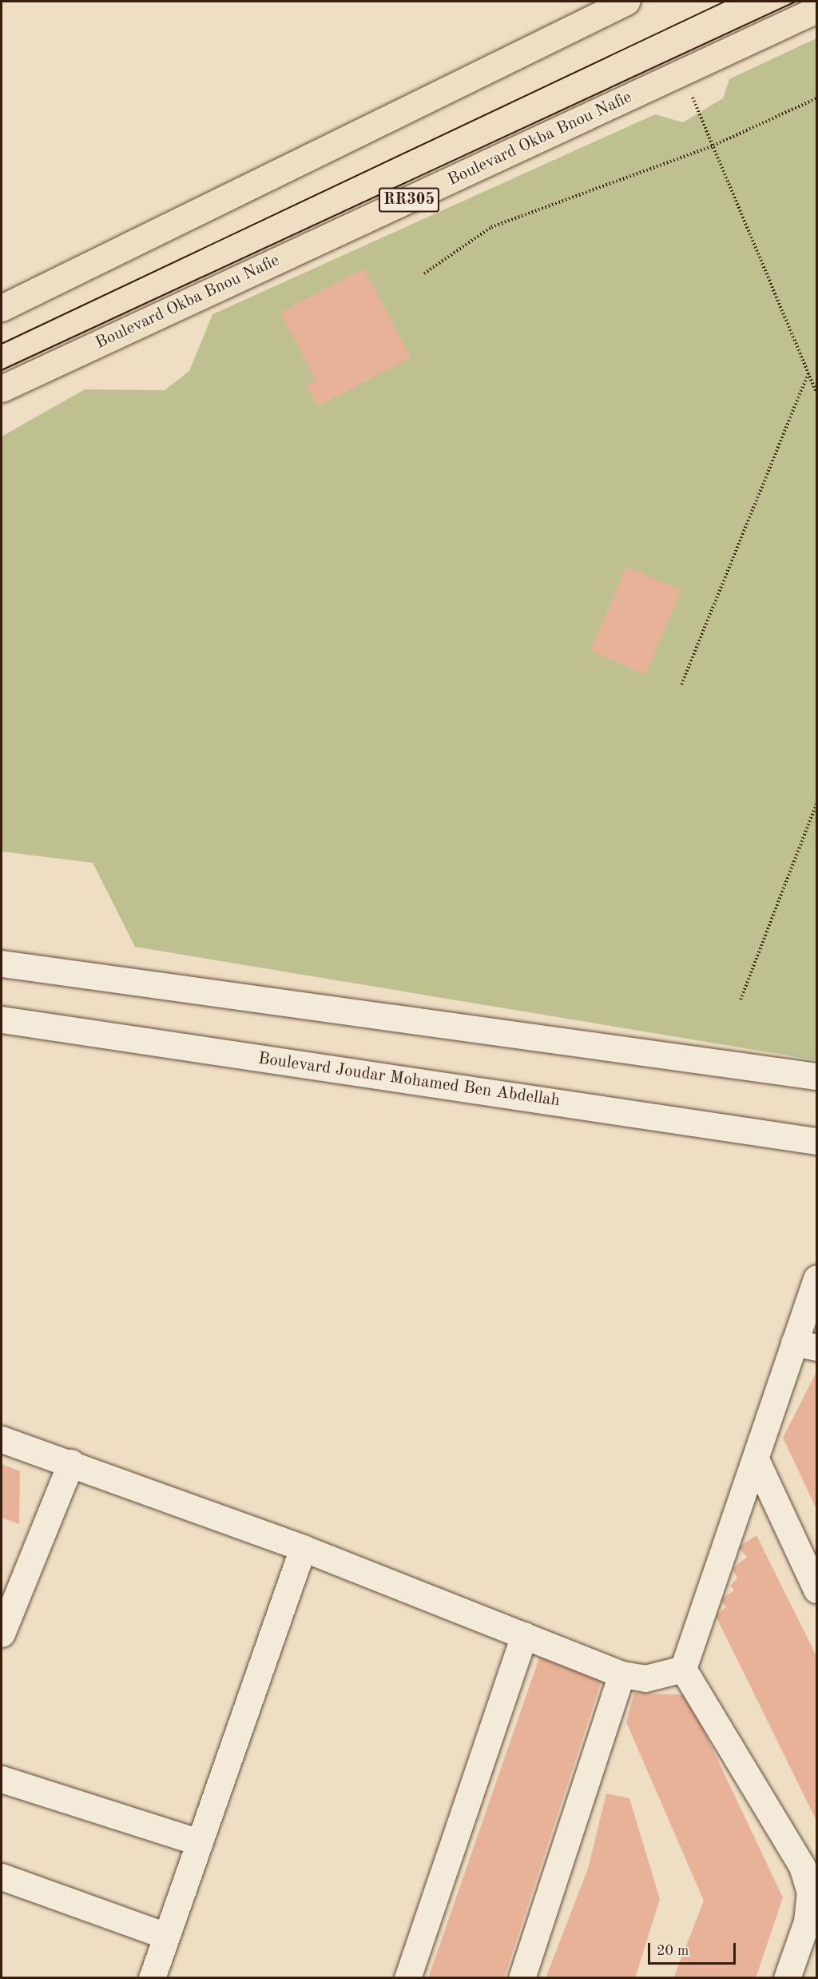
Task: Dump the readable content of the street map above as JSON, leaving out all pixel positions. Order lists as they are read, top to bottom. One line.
{"streets":{"main road":["Boulevard Okba Bnou Nafie","RR305"],"street":["Boulevard Joudar Mohamed Ben Abdellah"]},"scale_bar":"20 m"}
